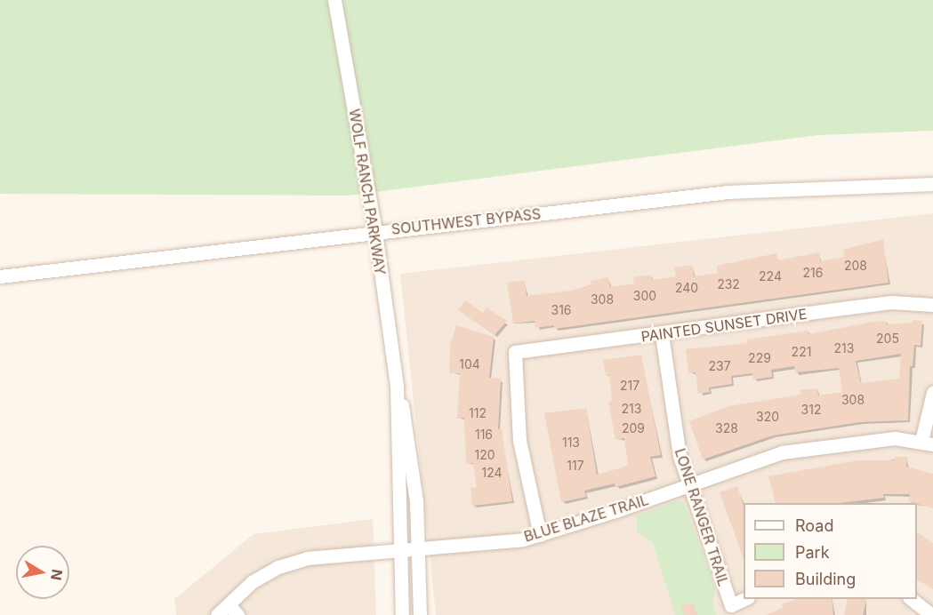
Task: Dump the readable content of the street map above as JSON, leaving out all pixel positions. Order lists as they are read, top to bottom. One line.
{"streets":{"street":["WOLF RANCH PARKWAY","SOUTHWEST BYPASS","PAINTED SUNSET DRIVE","LONE RANGER TRAIL","BLUE BLAZE TRAIL"]},"crossings":[["WOLF RANCH PARKWAY","SOUTHWEST BYPASS"],["WOLF RANCH PARKWAY","BLUE BLAZE TRAIL"],["PAINTED SUNSET DRIVE","LONE RANGER TRAIL"],["PAINTED SUNSET DRIVE","BLUE BLAZE TRAIL"],["LONE RANGER TRAIL","BLUE BLAZE TRAIL"]],"house_numbers":["208","216","224","232","240","300","308","316","205","213","221","229","104","237","217","308","213","312","112","320","209","328","116","113","120","117","124"],"legend":["Road","Park","Building"],"north":"right"}
